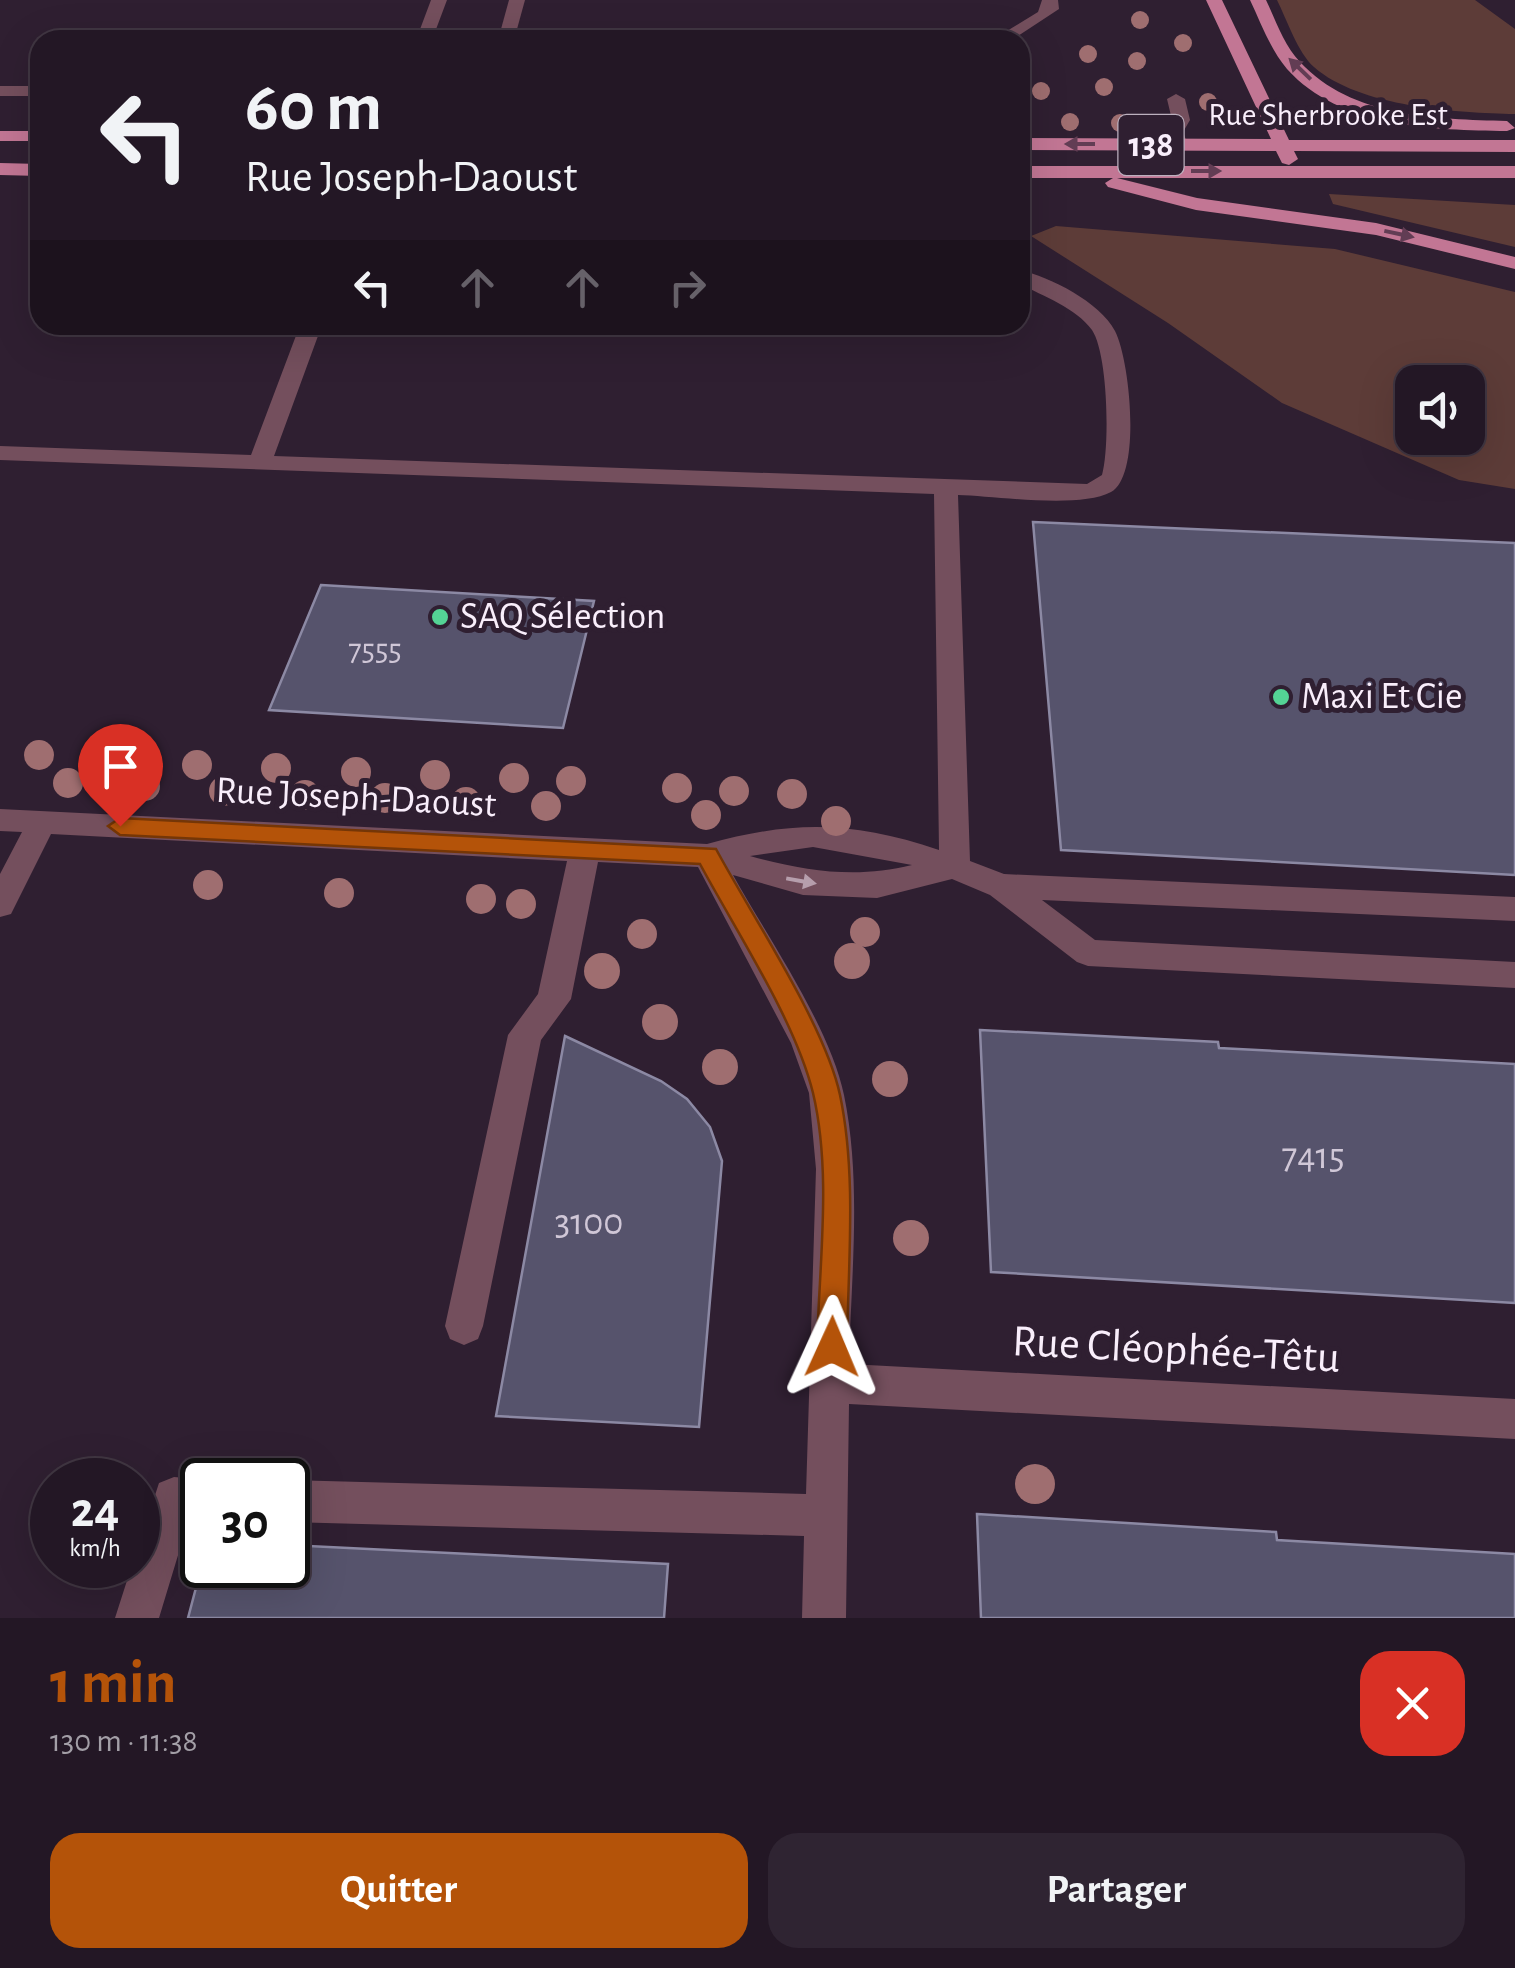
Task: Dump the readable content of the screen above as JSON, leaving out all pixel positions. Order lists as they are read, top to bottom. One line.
{"streets":{"main road":["Rue Sherbrooke Est","138"],"street":["Rue Joseph-Daoust","Rue Cléophée-Têtu"]},"places":["SAQ Sélection","Maxi Et Cie"],"house_numbers":["7555","7415","3100"],"page":{"turn":["60 m","Rue Joseph-Daoust"],"speed":"24 km/h","limit":"30","heading":["1 min","130 m · 11:38"],"buttons":["Quitter","Partager"]}}
